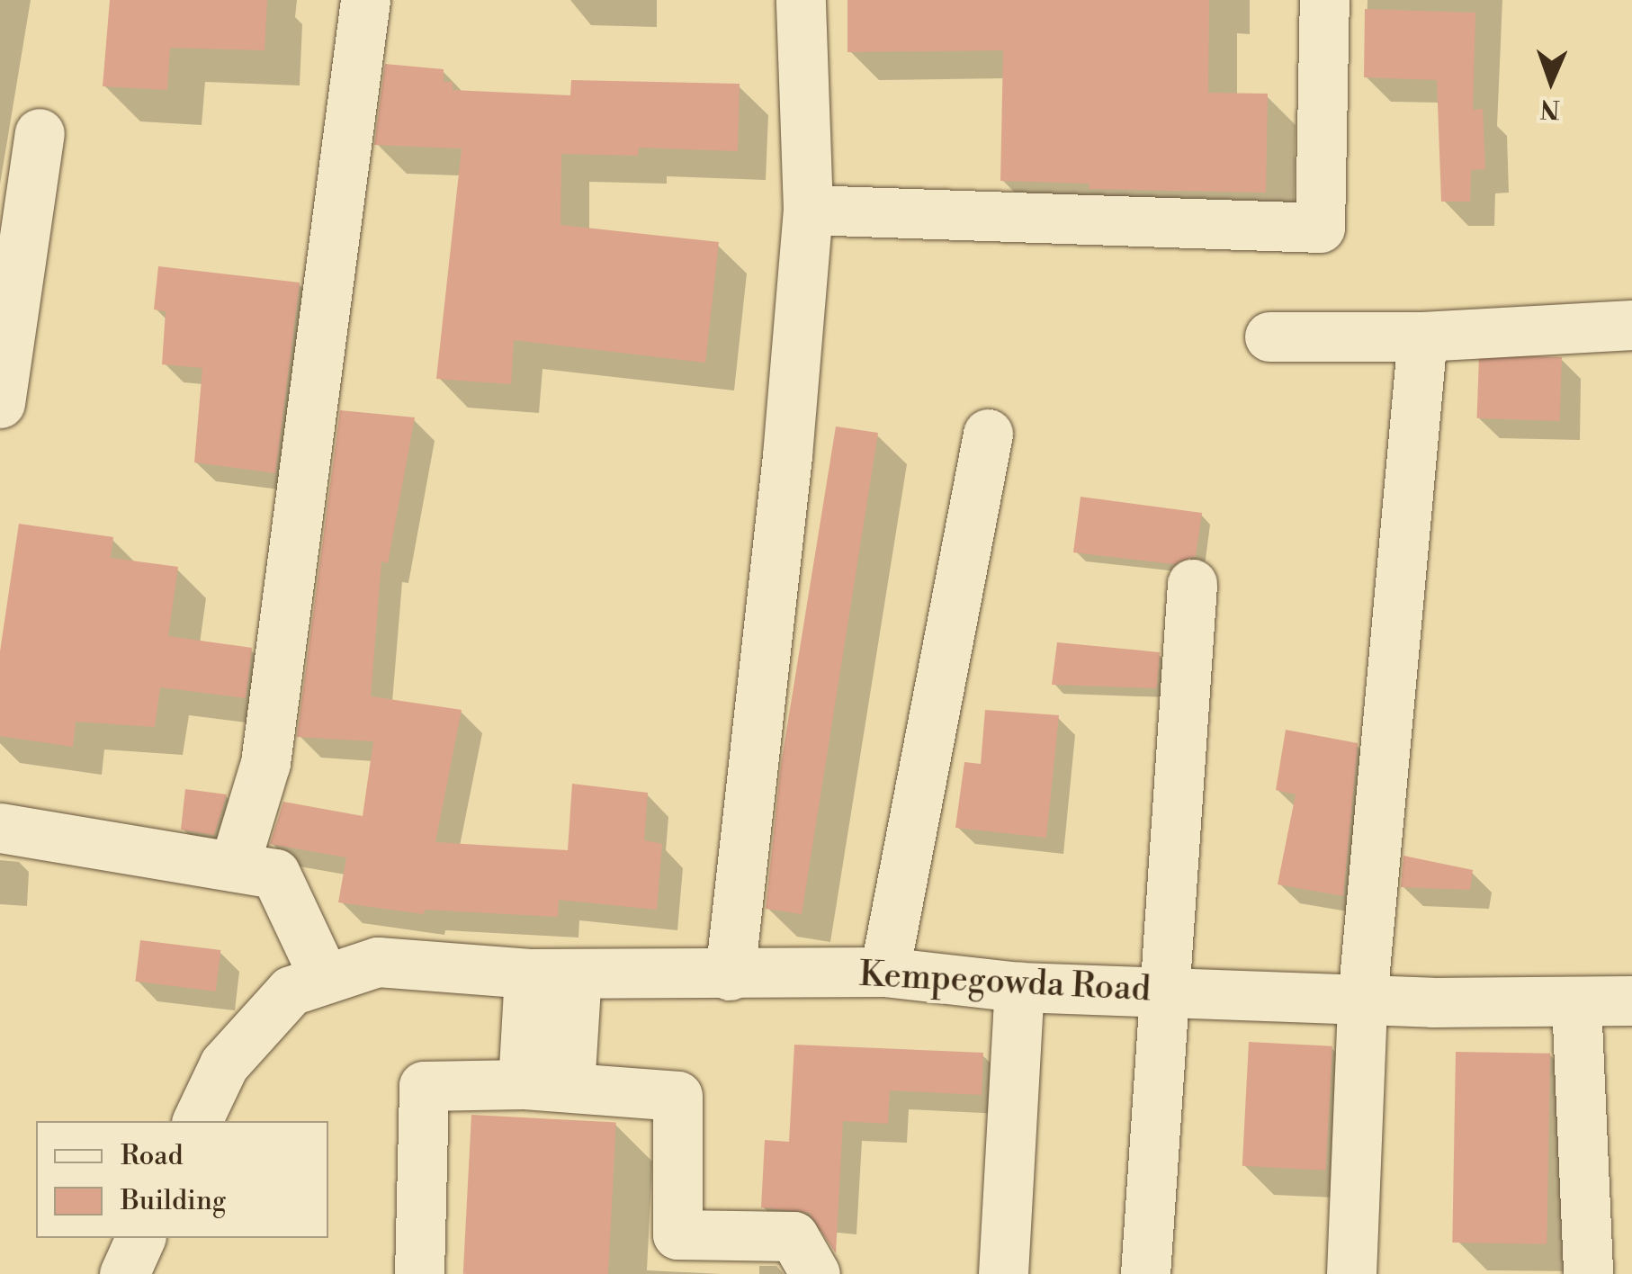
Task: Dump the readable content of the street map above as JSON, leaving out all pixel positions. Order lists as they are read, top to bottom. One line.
{"streets":{"street":["Kempegowda Road"]},"legend":["Road","Building"],"north":"bottom"}
